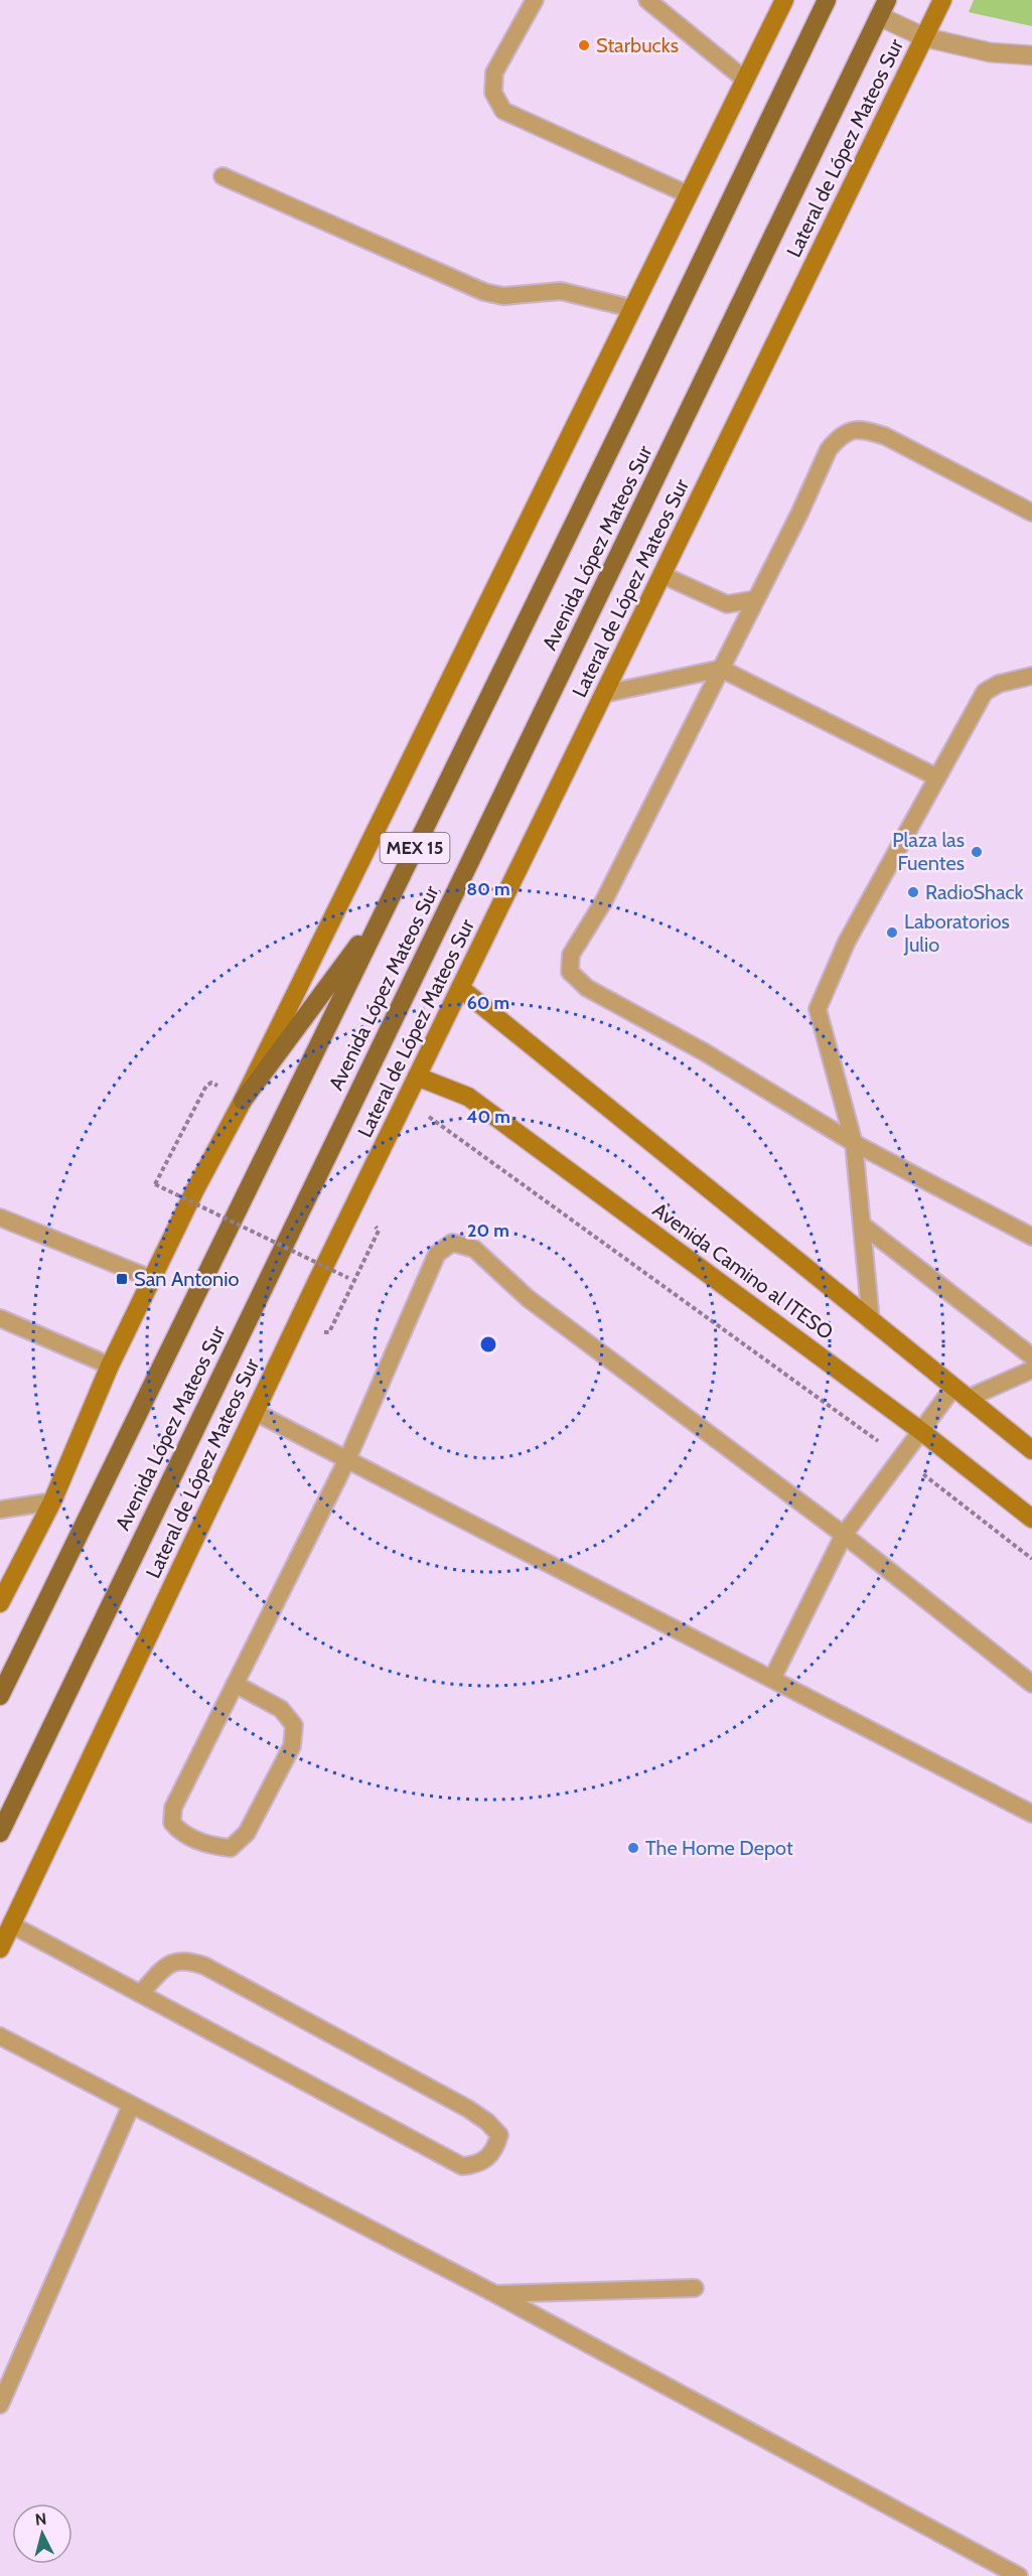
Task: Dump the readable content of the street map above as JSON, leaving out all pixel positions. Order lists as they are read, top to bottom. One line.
{"streets":{"main road":["Lateral de López Mateos Sur","Avenida López Mateos Sur","MEX 15","Avenida Camino al ITESO"]},"crossings":[["Lateral de López Mateos Sur","Avenida Camino al ITESO"]],"places":{"other":["Starbucks","Plaza las Fuentes","RadioShack","Laboratorios Julio","The Home Depot"],"transit":["San Antonio"]},"north":"top","rings":["80 m","60 m","40 m","20 m"]}
